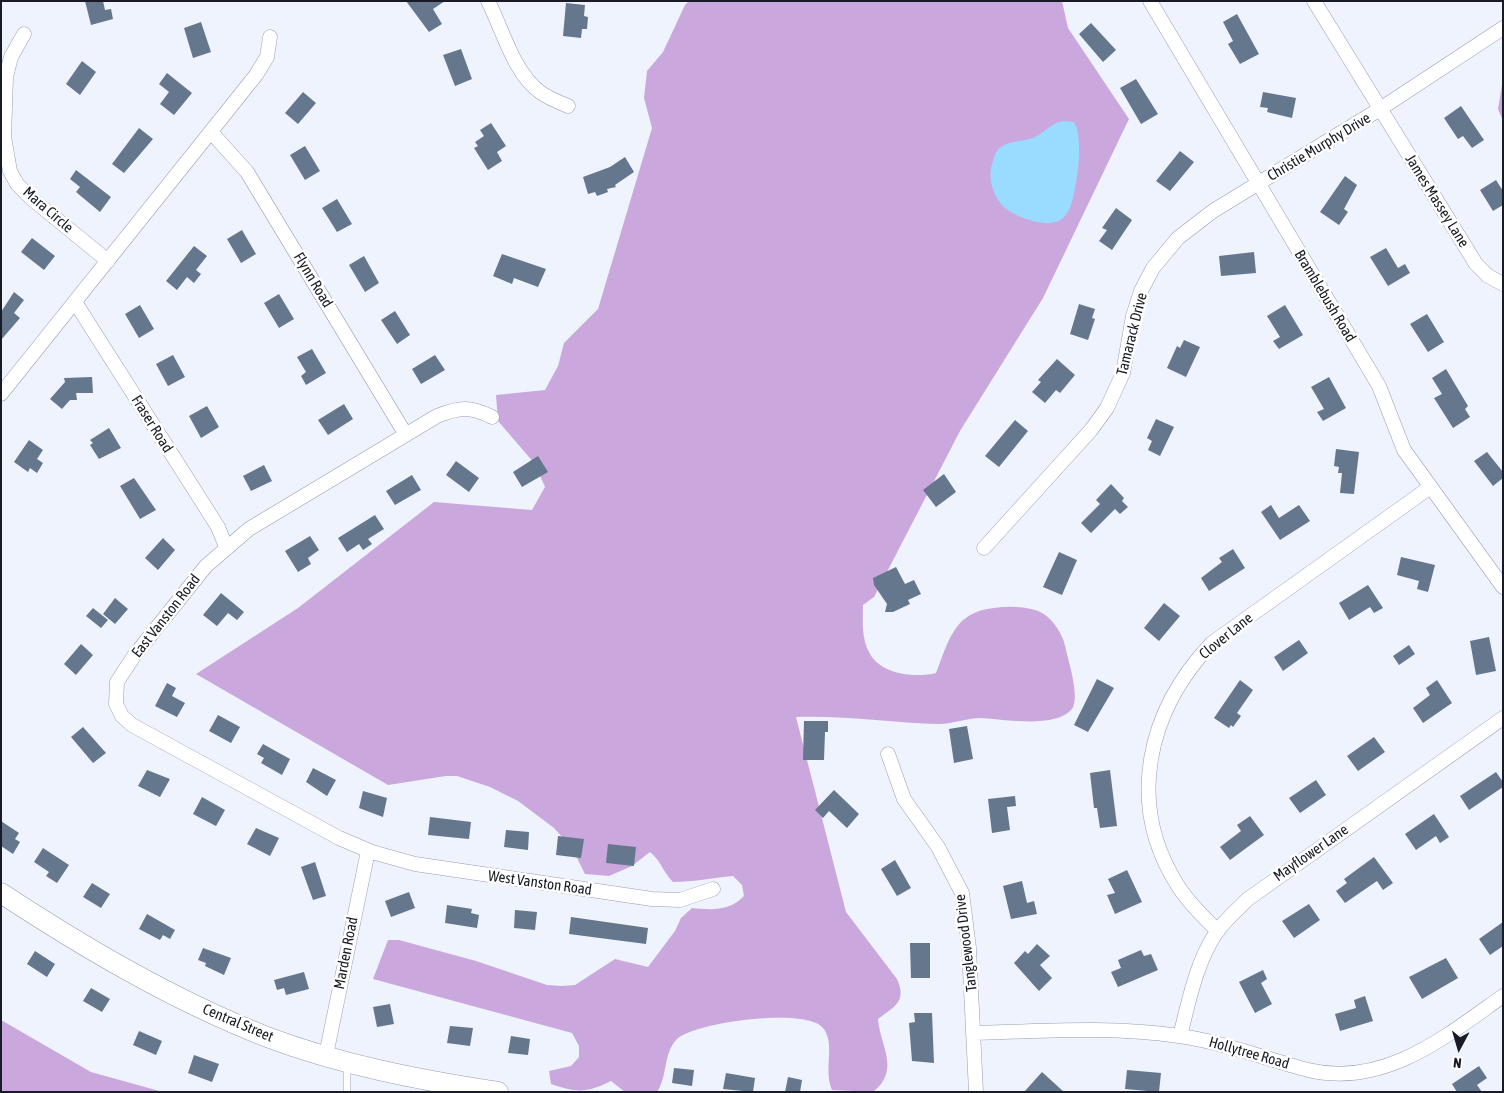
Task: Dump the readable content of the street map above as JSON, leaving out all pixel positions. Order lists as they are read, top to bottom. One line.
{"streets":{"main road":["Central Street"],"street":["Christie Murphy Drive","James Massey Lane","Mara Circle","Flynn Road","Bramblebush Road","Tamarack Drive","Fraser Road","East Vanston Road","Clover Lane","Mayflower Lane","West Vanston Road","Tanglewood Drive","Marden Road","Hollytree Road"]},"crossings":[["Christie Murphy Drive","James Massey Lane"],["Christie Murphy Drive","Bramblebush Road"],["Christie Murphy Drive","Tamarack Drive"],["Flynn Road","East Vanston Road"],["Bramblebush Road","Tamarack Drive"],["Bramblebush Road","Clover Lane"],["Fraser Road","East Vanston Road"],["East Vanston Road","West Vanston Road"],["East Vanston Road","Marden Road"],["Clover Lane","Mayflower Lane"],["Mayflower Lane","Hollytree Road"],["West Vanston Road","Marden Road"],["Tanglewood Drive","Hollytree Road"],["Marden Road","Central Street"]],"north":"bottom"}
